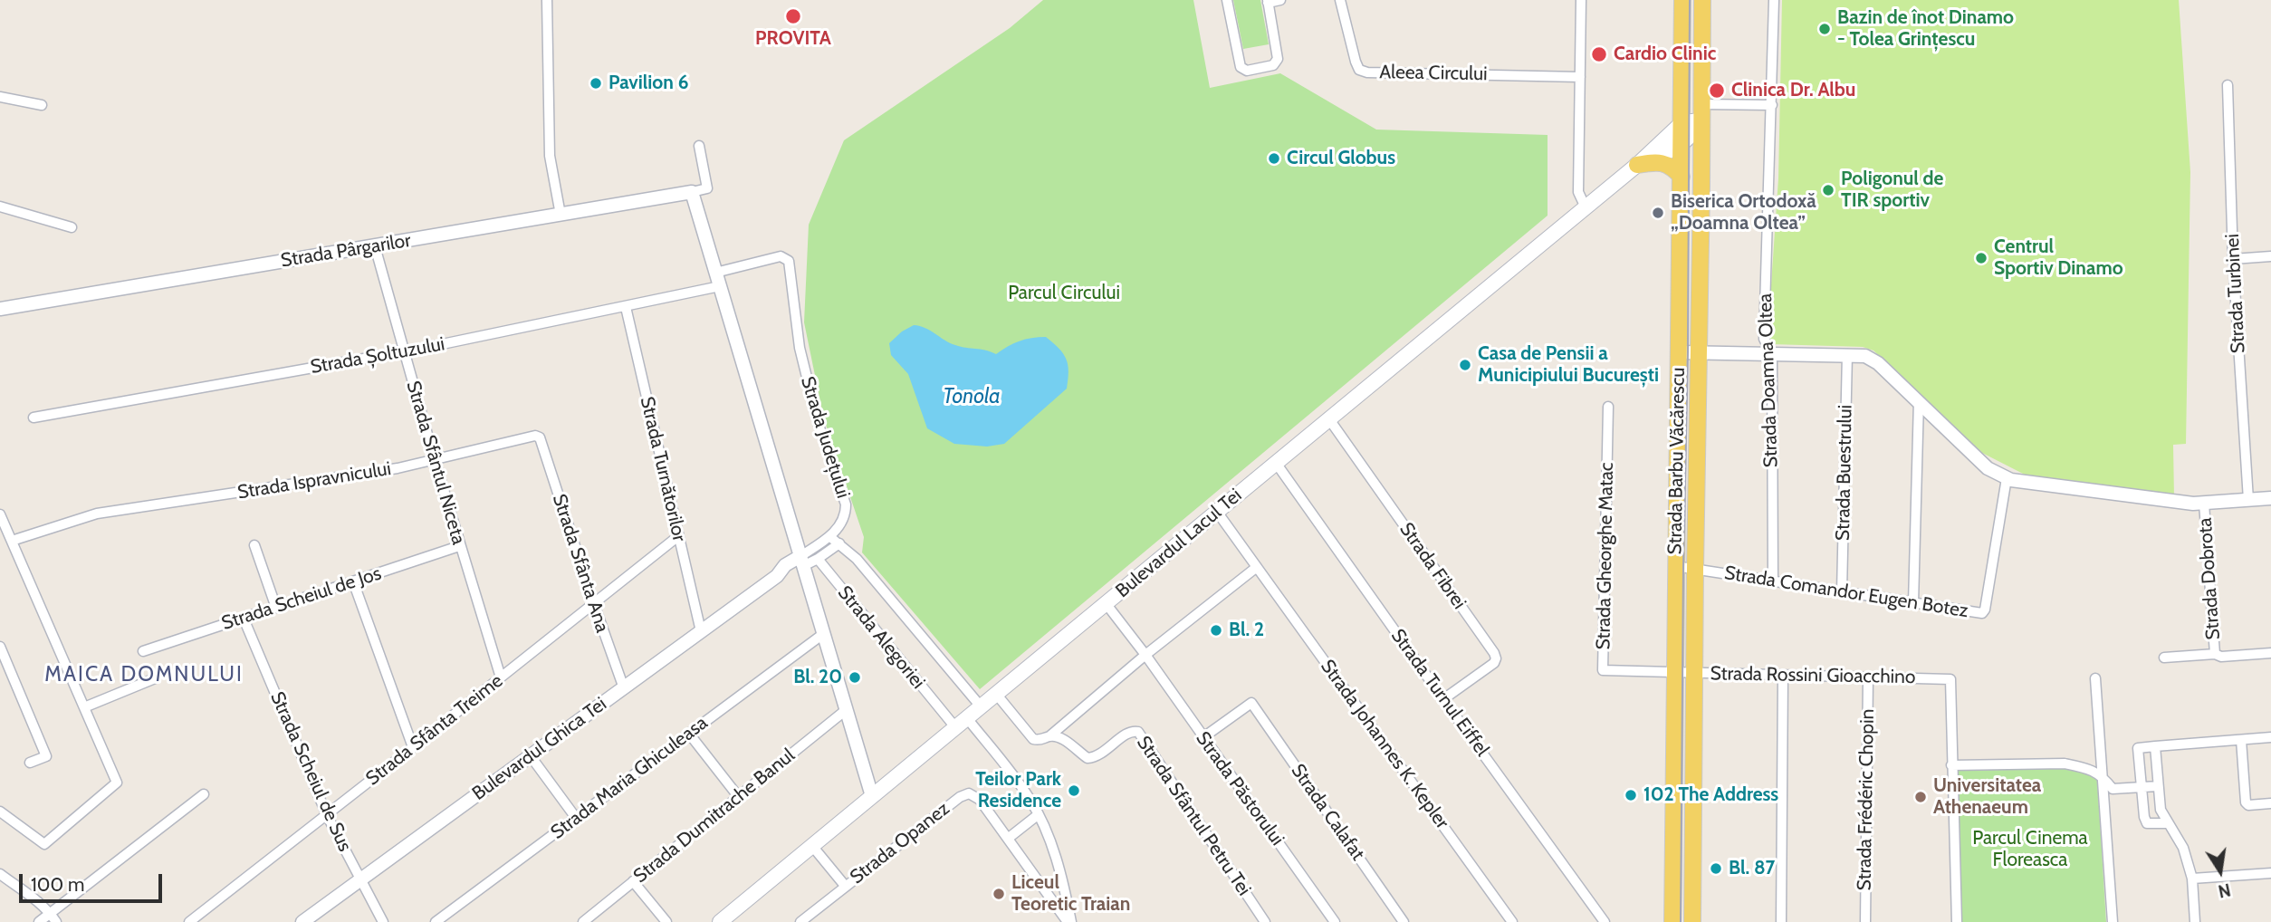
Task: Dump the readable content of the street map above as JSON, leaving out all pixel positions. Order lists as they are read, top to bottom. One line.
{"streets":{"main road":["Strada Barbu Văcărescu","Bulevardul Lacul Tei"],"street":["Aleea Circului","Strada Pârgarilor","Strada Turbinei","Strada Șoltuzului","Strada Doamna Oltea","Strada Județului","Strada Sfântul Niceta","Strada Turnătorilor","Strada Buestrului","Strada Ispravnicului","Strada Gheorghe Matac","Strada Sfânta Ana","Strada Fibrei","Strada Dobrota","Strada Comandor Eugen Botez","Strada Scheiul de Jos","Strada Alegoriei","Strada Rossini Gioacchino","Strada Turnul Eiffel","Strada Sfânta Treime","Strada Johannes K. Kepler","Bulevardul Ghica Tei","Strada Scheiul de Sus","Strada Maria Ghiculeasa","Strada Păstorului","Strada Frédéric Chopin","Strada Calafat","Strada Dumitrache Banul","Strada Sfântul Petru Tei","Strada Opanez"]},"crossings":[["Strada Pârgarilor","Strada Sfântul Niceta"],["Strada Șoltuzului","Strada Sfântul Niceta"],["Strada Șoltuzului","Strada Turnătorilor"],["Strada Doamna Oltea","Strada Comandor Eugen Botez"],["Strada Barbu Văcărescu","Bulevardul Lacul Tei"],["Strada Barbu Văcărescu","Strada Gheorghe Matac"],["Strada Barbu Văcărescu","Strada Comandor Eugen Botez"],["Strada Barbu Văcărescu","Strada Rossini Gioacchino"],["Strada Sfântul Niceta","Strada Ispravnicului"],["Strada Sfântul Niceta","Strada Scheiul de Jos"],["Strada Sfântul Niceta","Strada Sfânta Treime"],["Strada Turnătorilor","Strada Sfânta Treime"],["Strada Turnătorilor","Bulevardul Ghica Tei"],["Strada Buestrului","Strada Comandor Eugen Botez"],["Strada Ispravnicului","Strada Sfânta Ana"],["Bulevardul Lacul Tei","Strada Fibrei"],["Bulevardul Lacul Tei","Strada Alegoriei"],["Bulevardul Lacul Tei","Strada Turnul Eiffel"],["Bulevardul Lacul Tei","Strada Johannes K. Kepler"],["Bulevardul Lacul Tei","Strada Păstorului"],["Bulevardul Lacul Tei","Strada Sfântul Petru Tei"],["Bulevardul Lacul Tei","Strada Opanez"],["Strada Gheorghe Matac","Strada Rossini Gioacchino"],["Strada Sfânta Ana","Strada Sfânta Treime"],["Strada Sfânta Ana","Bulevardul Ghica Tei"],["Strada Fibrei","Strada Turnul Eiffel"],["Strada Scheiul de Jos","Strada Scheiul de Sus"],["Strada Rossini Gioacchino","Strada Frédéric Chopin"],["Strada Sfânta Treime","Strada Scheiul de Sus"],["Bulevardul Ghica Tei","Strada Scheiul de Sus"],["Strada Păstorului","Strada Calafat"]],"districts":["MAICA DOMNULUI"],"water":["Tonola"],"parks":["Parcul Circului","Parcul Cinema Floreasca"],"places":["PROVITA","Bazin de înot Dinamo - Tolea Grințescu","Cardio Clinic","Pavilion 6","Clinica Dr. Albu","Circul Globus","Poligonul de TIR sportiv","Biserica Ortodoxă „Doamna Oltea”","Centrul Sportiv Dinamo","Casa de Pensii a Municipiului București","Bl. 2","Bl. 20","Teilor Park Residence","102 The Address","Universitatea Athenaeum","Bl. 87","Liceul Teoretic Traian"],"scale_bar":"100 m","north":"bottom"}
